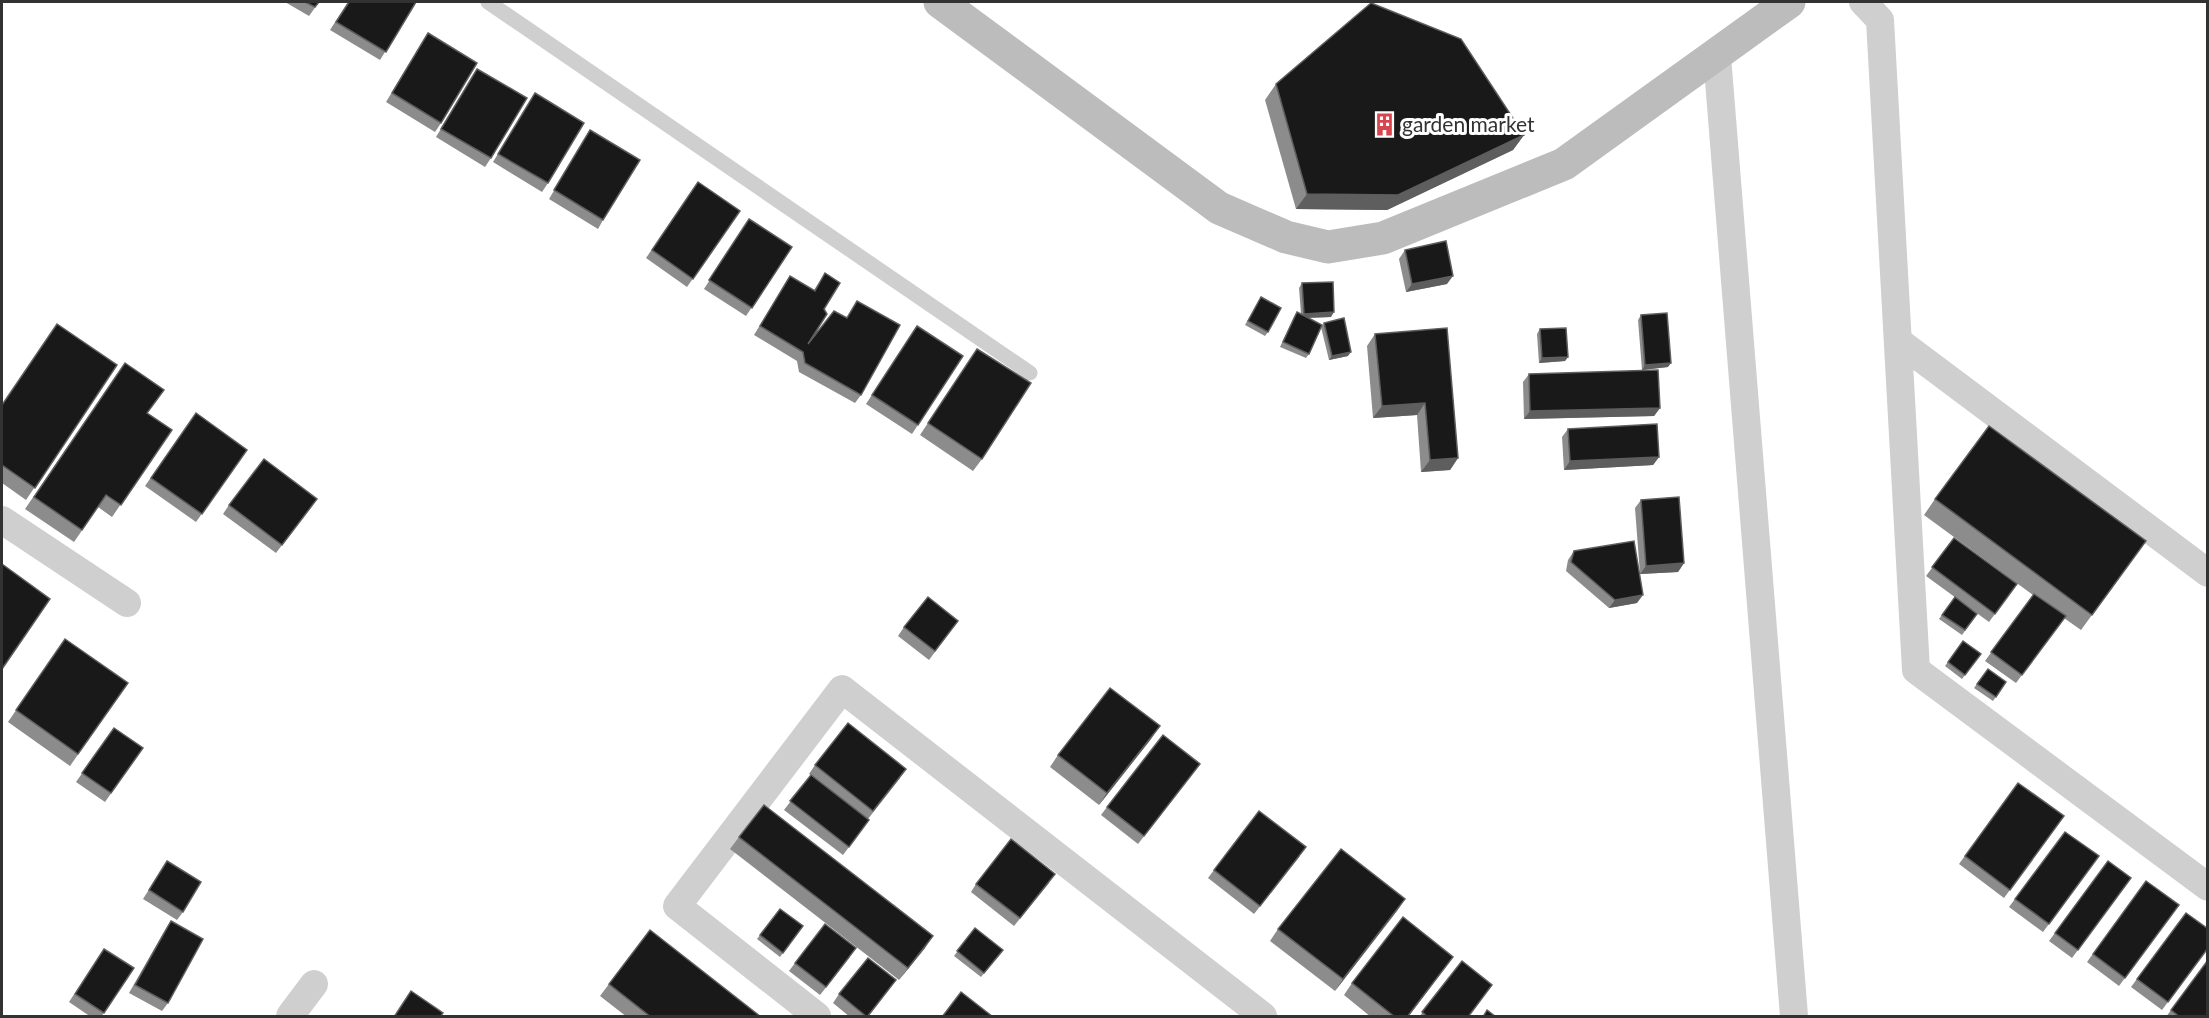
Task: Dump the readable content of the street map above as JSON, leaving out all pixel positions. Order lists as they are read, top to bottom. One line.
{"places":{"building":["garden market"]}}
